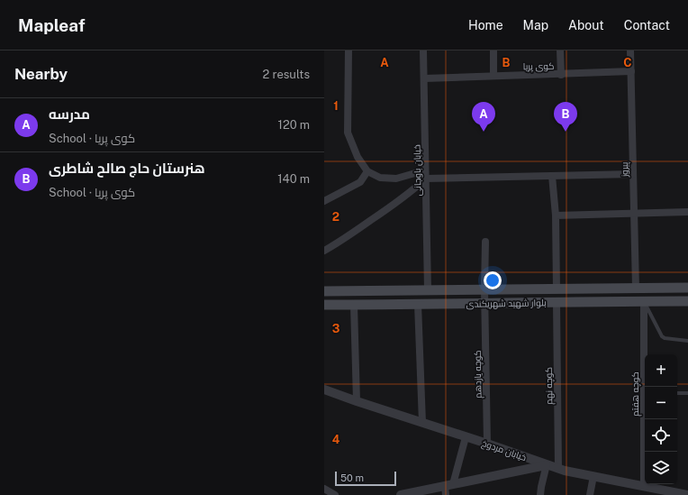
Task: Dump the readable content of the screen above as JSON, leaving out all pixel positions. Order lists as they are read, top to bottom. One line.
{"streets":{"main road":["بلوار شهید شهریکندی"],"street":["کوی پریا","پیروز","خیابان باوجانی","کوچه یازدهم","کوچه نهم","کوچه هفتم","خیابان مردوخ"]},"crossings":[["کوی پریا","پیروز"],["کوی پریا","خیابان باوجانی"],["پیروز","بلوار شهید شهریکندی"],["خیابان باوجانی","بلوار شهید شهریکندی"],["بلوار شهید شهریکندی","کوچه یازدهم"],["بلوار شهید شهریکندی","کوچه نهم"],["بلوار شهید شهریکندی","کوچه هفتم"],["کوچه یازدهم","خیابان مردوخ"],["کوچه نهم","خیابان مردوخ"],["کوچه هفتم","خیابان مردوخ"]],"scale_bar":"50 m","page":{"header":"Mapleaf","nav":["Home","Map","About","Contact"],"heading":["Nearby","2 results"],"list":[{"mark":"A","name":"مدرسه","note":"School · کوی پریا","value":"120 m"},{"mark":"B","name":"هنرستان حاج صالح شاطری","note":"School · کوی پریا","value":"140 m"}],"pins":["A","B"],"map_buttons":["+","−"],"scale":"50 m"},"grid":{"columns":["A","B","C"],"rows":["1","2","3","4"]}}
